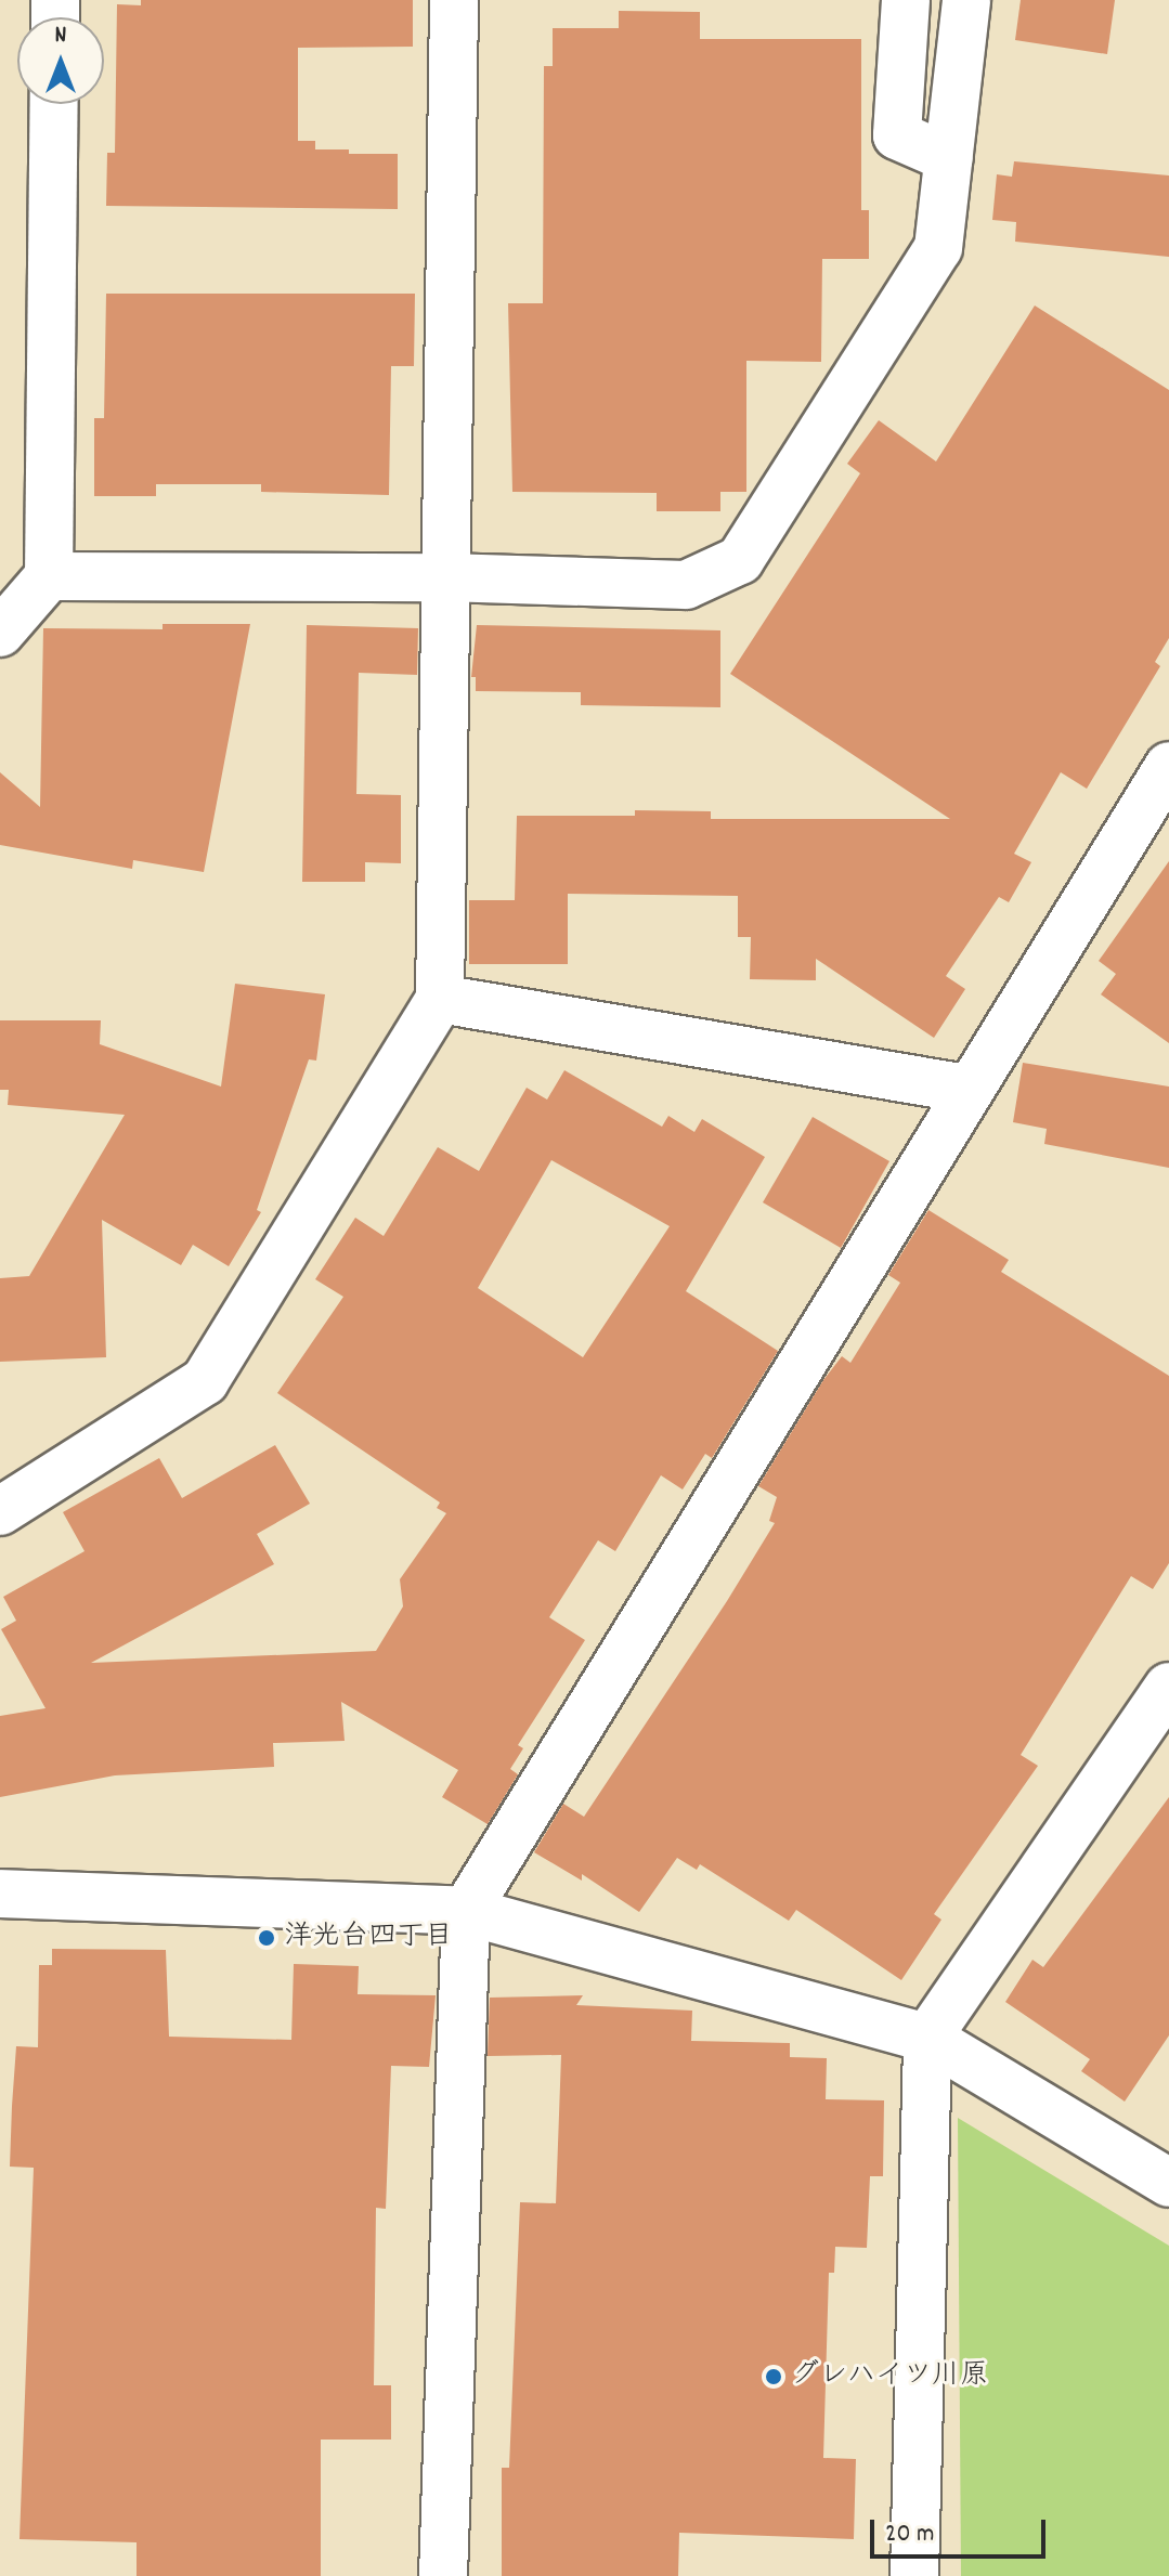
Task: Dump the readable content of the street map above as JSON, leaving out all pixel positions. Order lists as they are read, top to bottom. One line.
{"places":["洋光台四丁目","グレハイツ川原"],"scale_bar":"20 m","north":"top"}
